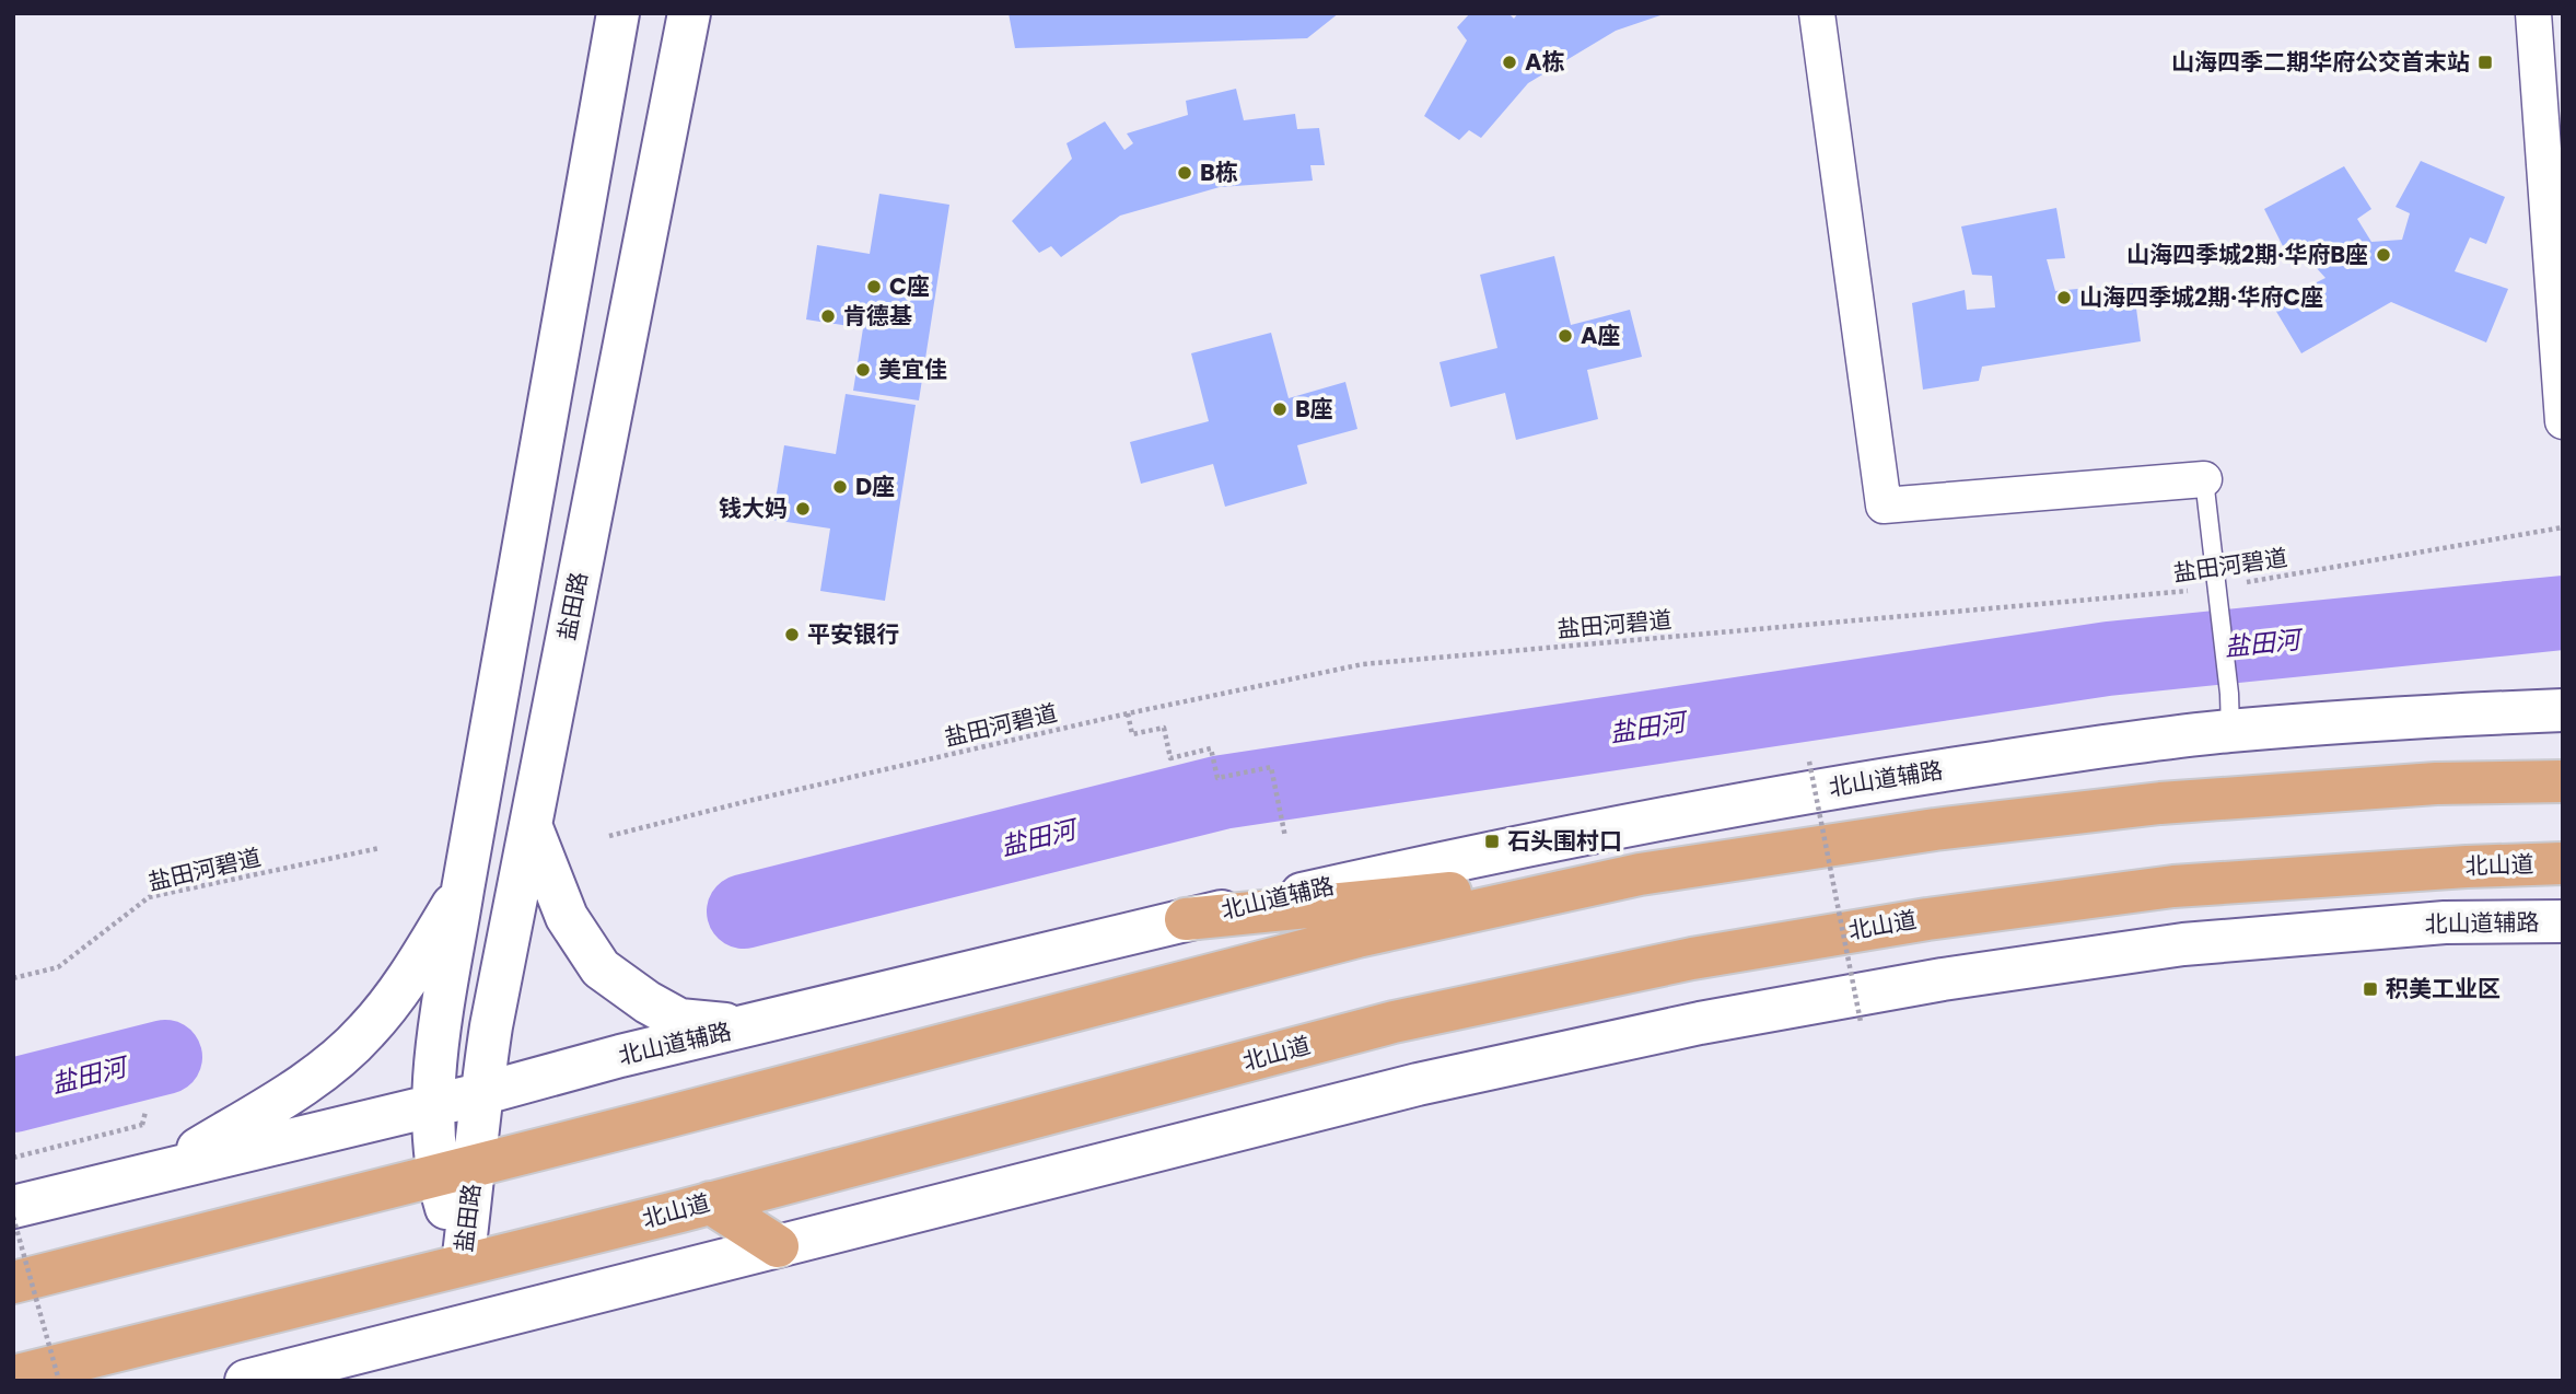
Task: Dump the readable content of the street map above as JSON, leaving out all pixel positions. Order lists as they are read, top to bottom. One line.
{"streets":{"main road":["北山道"],"street":["盐田路","北山道辅路"],"path":["盐田河碧道"]},"crossings":[["盐田路","北山道辅路"],["盐田路","北山道"]],"water":["盐田河"],"places":{"other":["A栋","B栋","山海四季城2期·华府B座","C座","山海四季城2期·华府C座","肯德基","A座","美宜佳","B座","D座","钱大妈","平安银行"],"transit":["山海四季二期华府公交首末站","石头围村口","积美工业区"]}}
